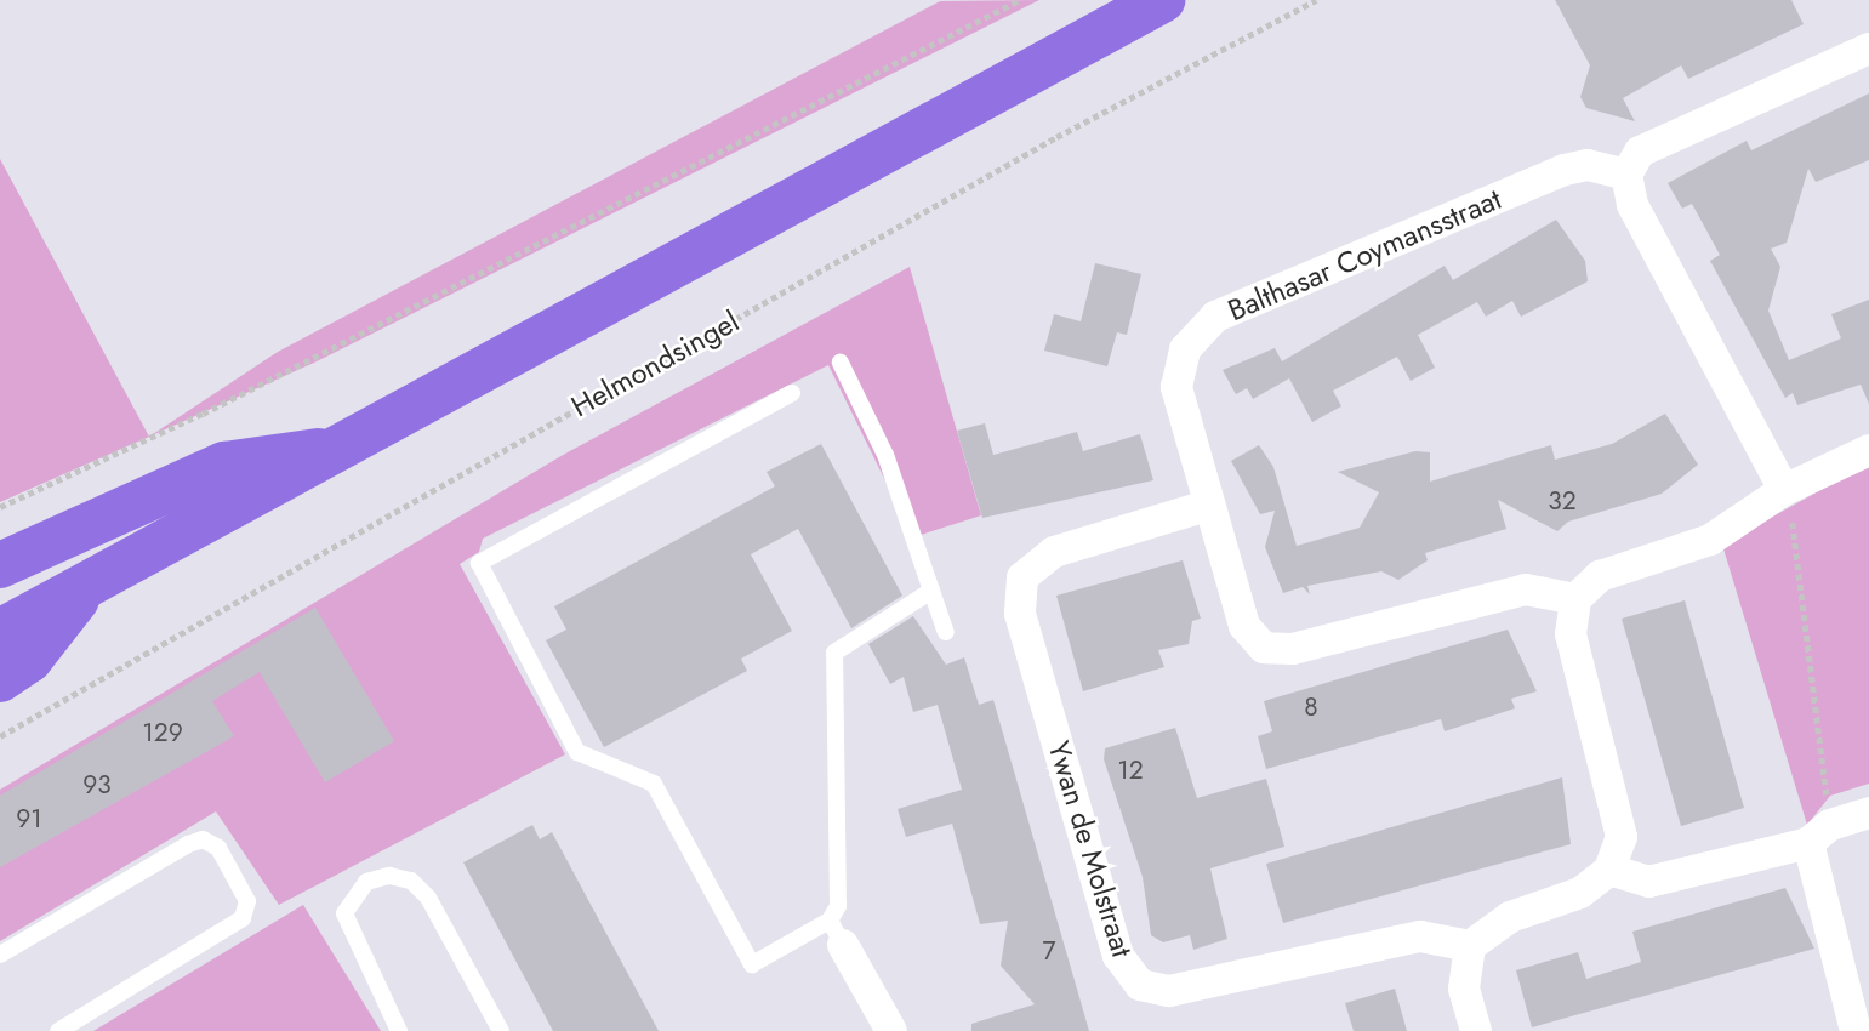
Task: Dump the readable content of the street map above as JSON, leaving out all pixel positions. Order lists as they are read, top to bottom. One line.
{"streets":{"street":["Balthasar Coymansstraat","Ywan de Molstraat"],"path":["Helmondsingel"]},"crossings":[["Balthasar Coymansstraat","Ywan de Molstraat"]],"house_numbers":["32","8","129","12","93","91","7"]}
